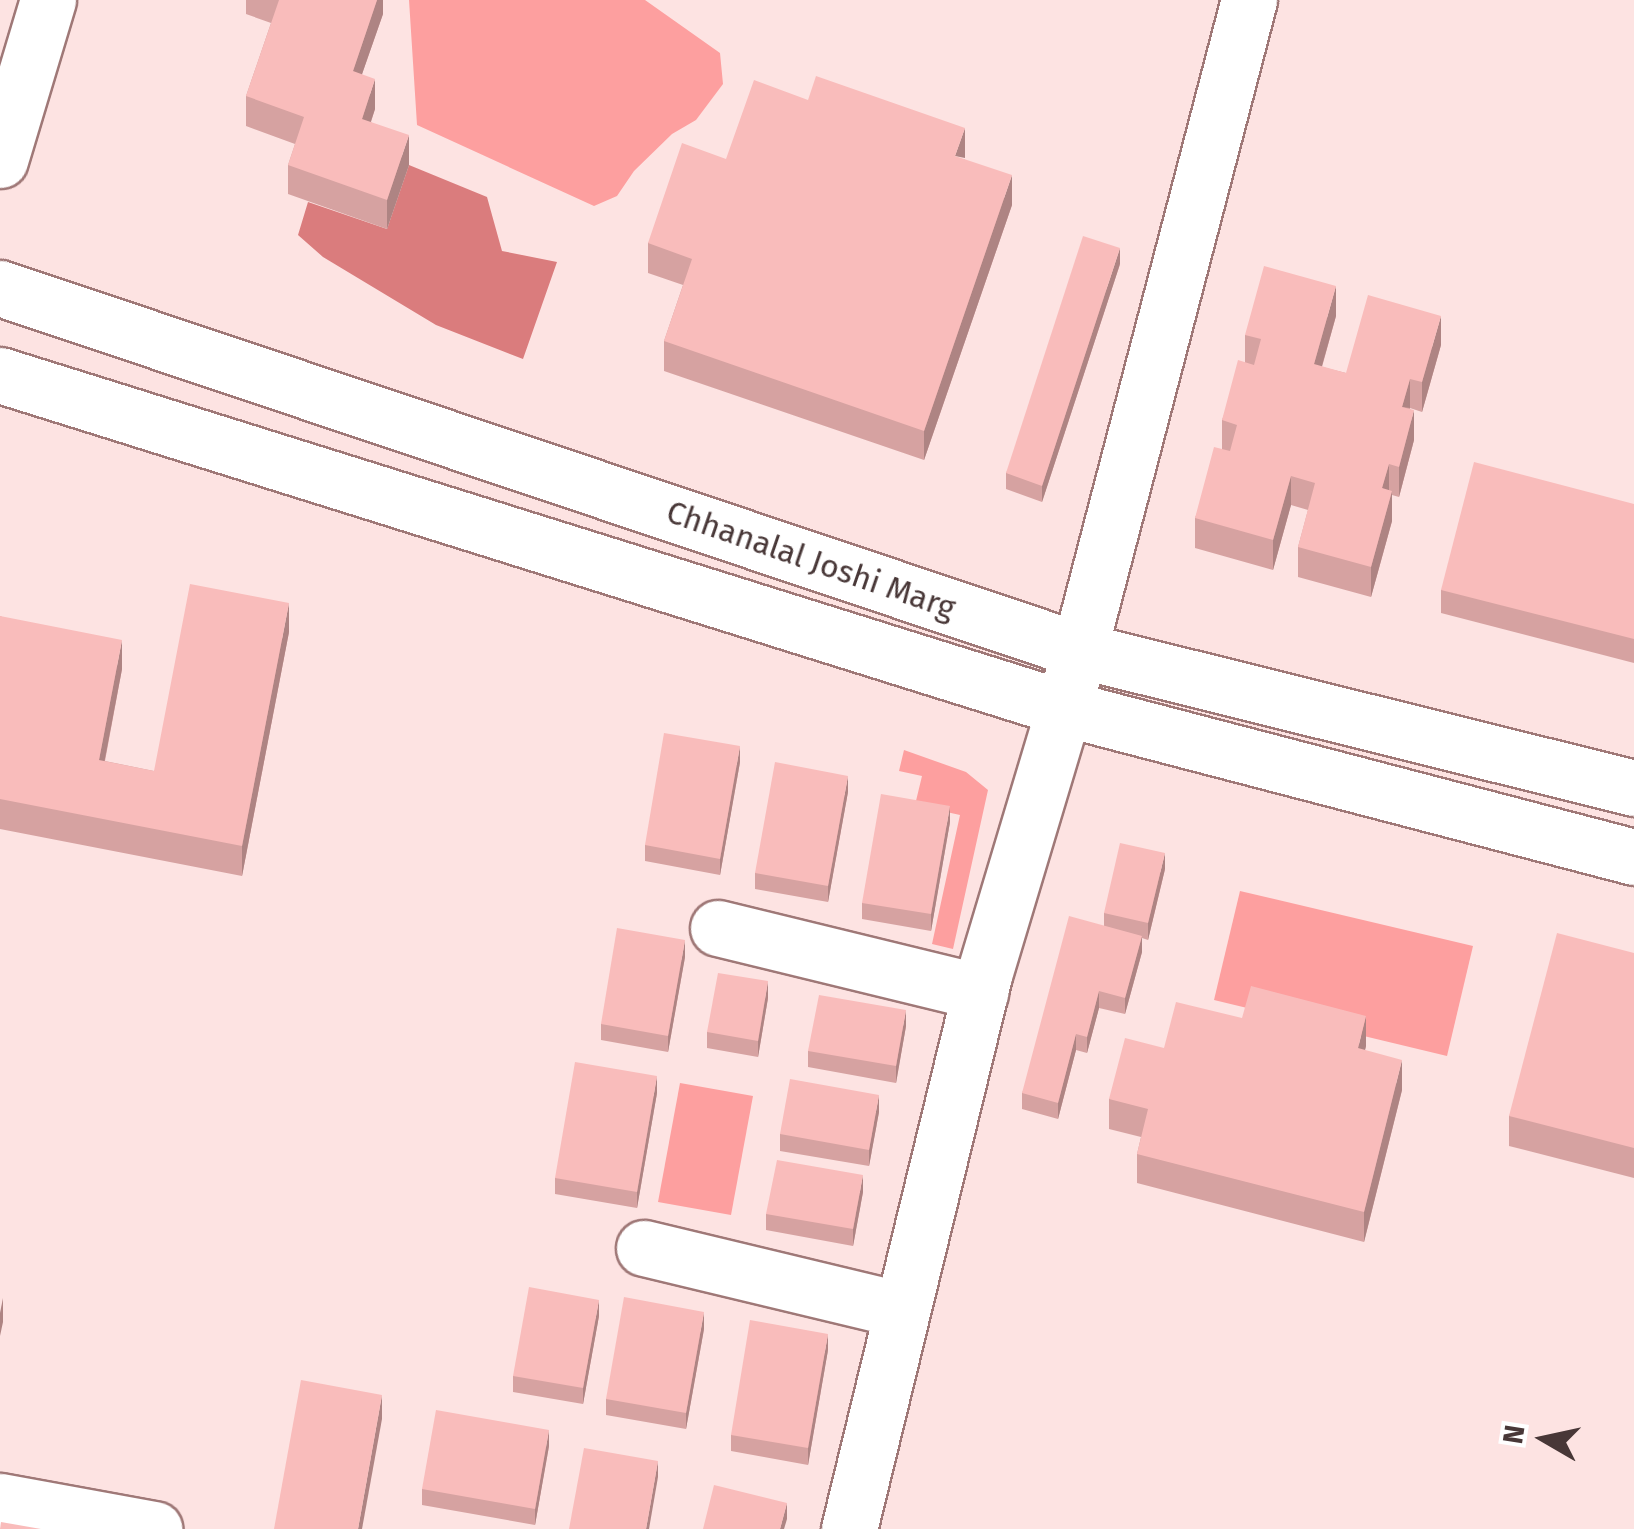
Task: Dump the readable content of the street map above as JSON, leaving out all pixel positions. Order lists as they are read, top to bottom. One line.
{"streets":{"street":["Chhanalal Joshi Marg"]},"north":"left"}
